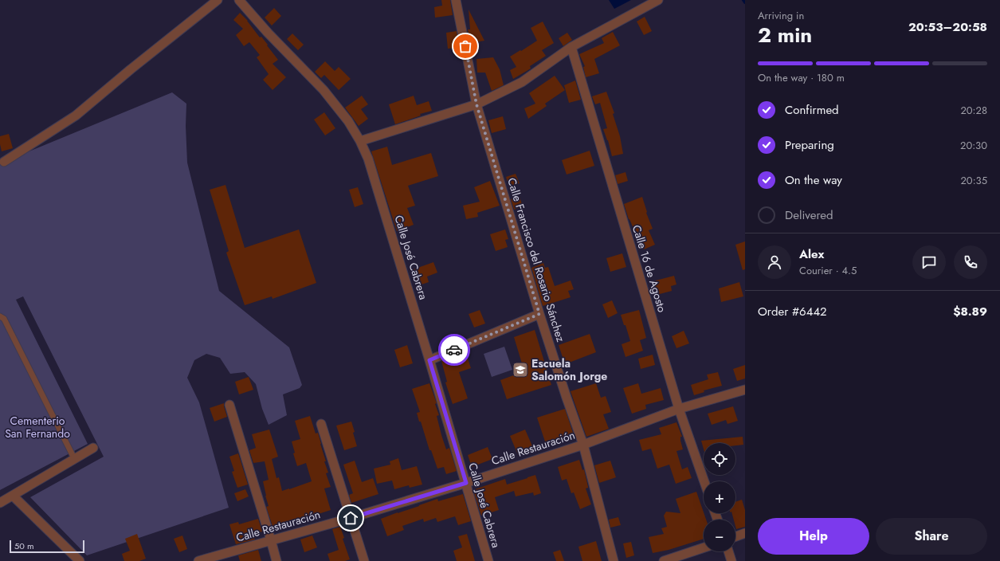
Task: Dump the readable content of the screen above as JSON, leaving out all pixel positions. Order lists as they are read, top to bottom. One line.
{"streets":{"street":["Calle José Cabrera","Calle Francisco del Rosario Sánchez","Calle 16 de Agosto","Calle Restauración"]},"crossings":[["Calle José Cabrera","Calle Restauración"],["Calle Francisco del Rosario Sánchez","Calle Restauración"],["Calle 16 de Agosto","Calle Restauración"]],"parks":["Cementerio San Fernando"],"places":{"school or university":["Escuela Salomón Jorge"]},"scale_bar":"50 m","page":{"heading":["2 min","Arriving in","20:53–20:58"],"panel":["Alex","Courier · 4.5","Order #6442","$8.89"],"bar":"On the way · 180 m","list":[["Confirmed","20:28"],["Preparing","20:30"],["On the way","20:35"],"Delivered"],"map_buttons":["+","−"],"buttons":["Help","Share"],"scale":"50 m"}}
